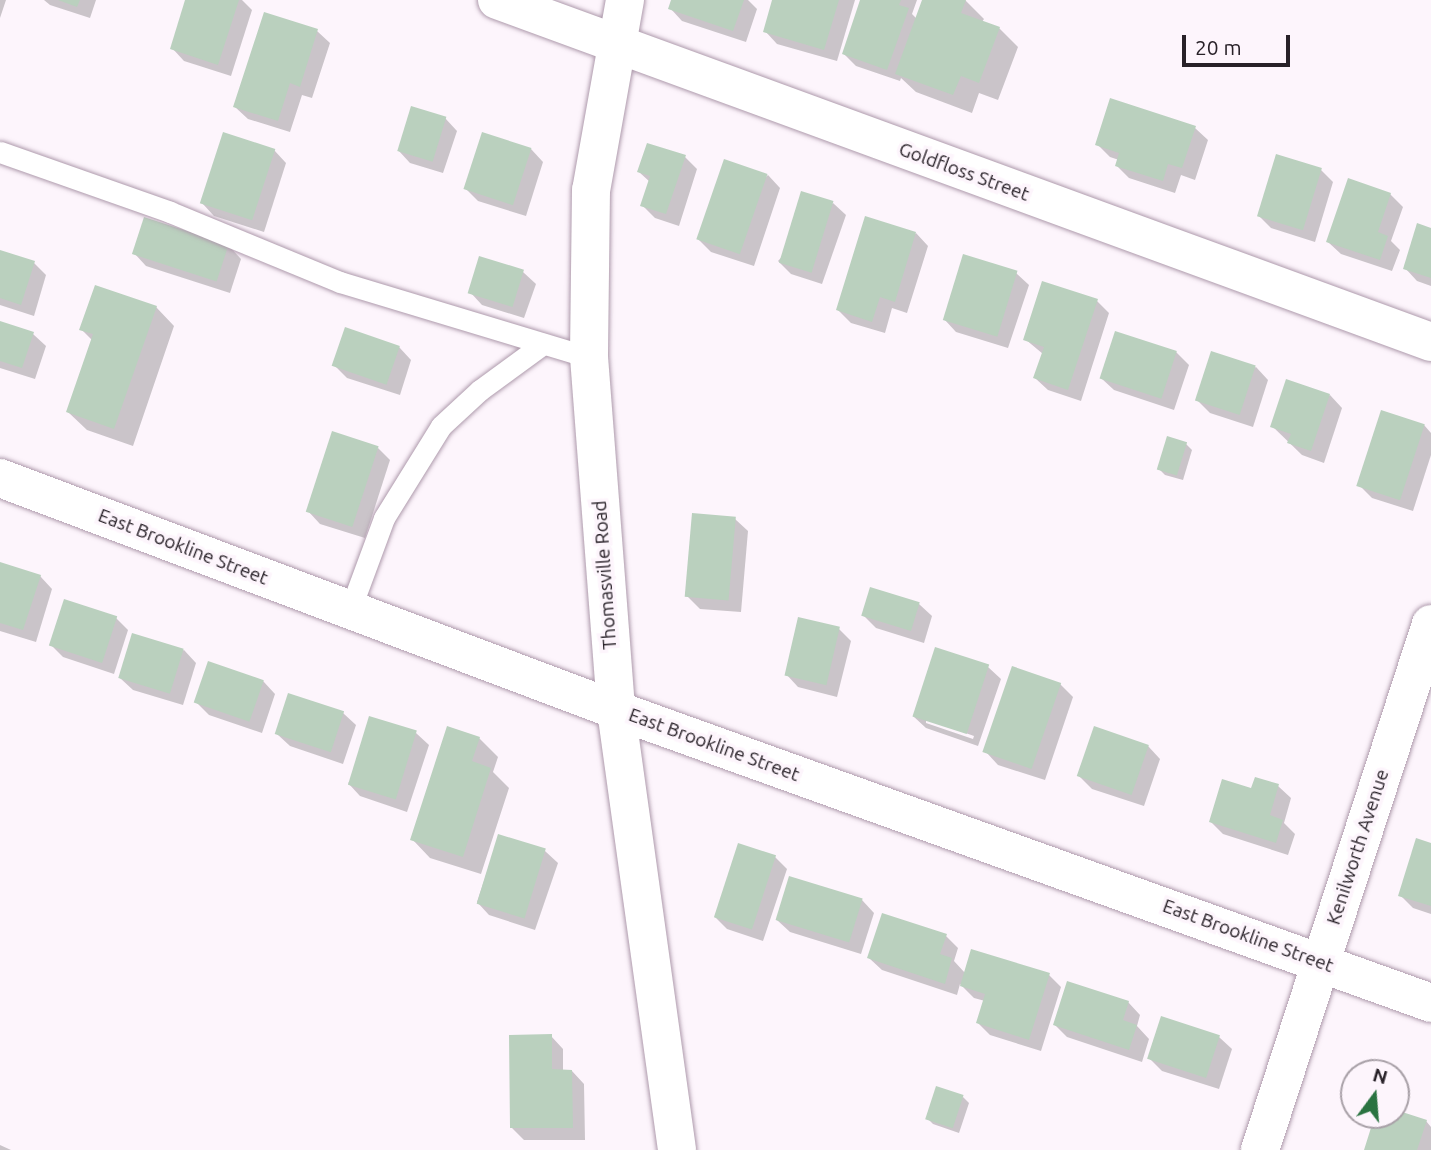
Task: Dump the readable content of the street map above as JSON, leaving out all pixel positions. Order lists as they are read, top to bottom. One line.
{"streets":{"street":["Goldfloss Street","East Brookline Street","Thomasville Road","Kenilworth Avenue"]},"crossings":[["Goldfloss Street","Thomasville Road"],["East Brookline Street","Thomasville Road"],["East Brookline Street","Kenilworth Avenue"]],"scale_bar":"20 m","north":"top"}
